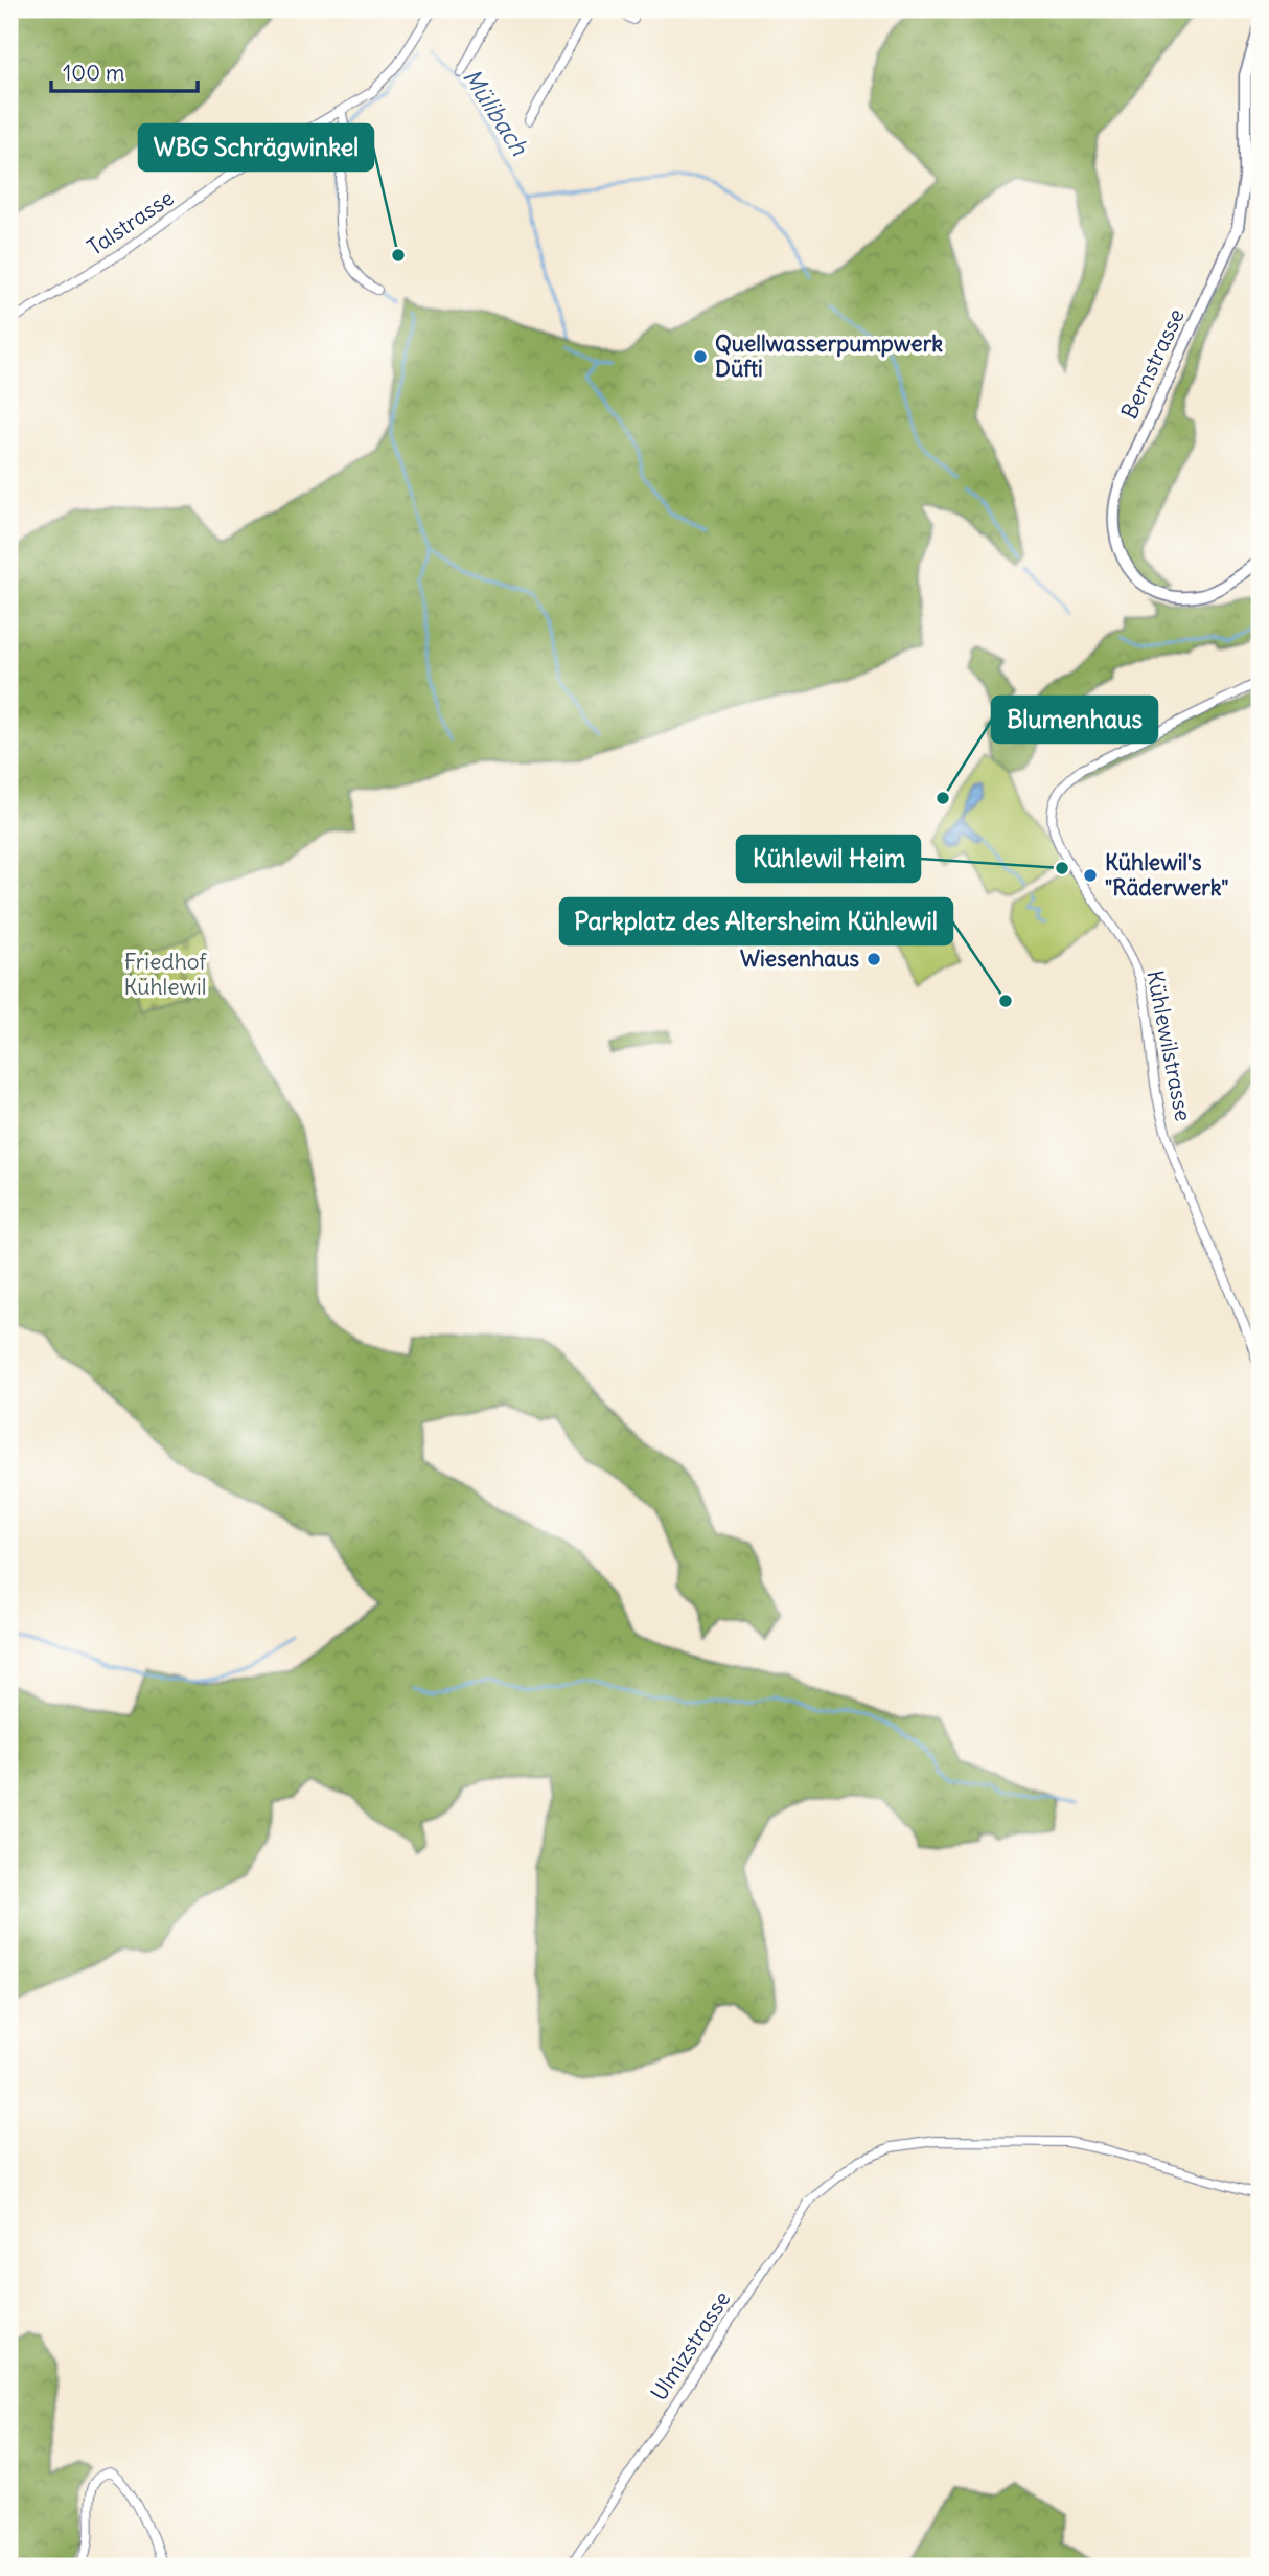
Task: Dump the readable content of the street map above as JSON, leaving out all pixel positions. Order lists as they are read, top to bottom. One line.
{"streets":{"street":["Talstrasse","Bernstrasse","Kühlewilstrasse","Ulmizstrasse"]},"water":["Mülibach"],"parks":["Friedhof Kühlewil"],"places":["WBG Schrägwinkel","Quellwasserpumpwerk Düfti","Blumenhaus","Kühlewil Heim","Kühlewil's \"Räderwerk\"","Wiesenhaus","Parkplatz des Altersheim Kühlewil"],"scale_bar":"100 m"}
